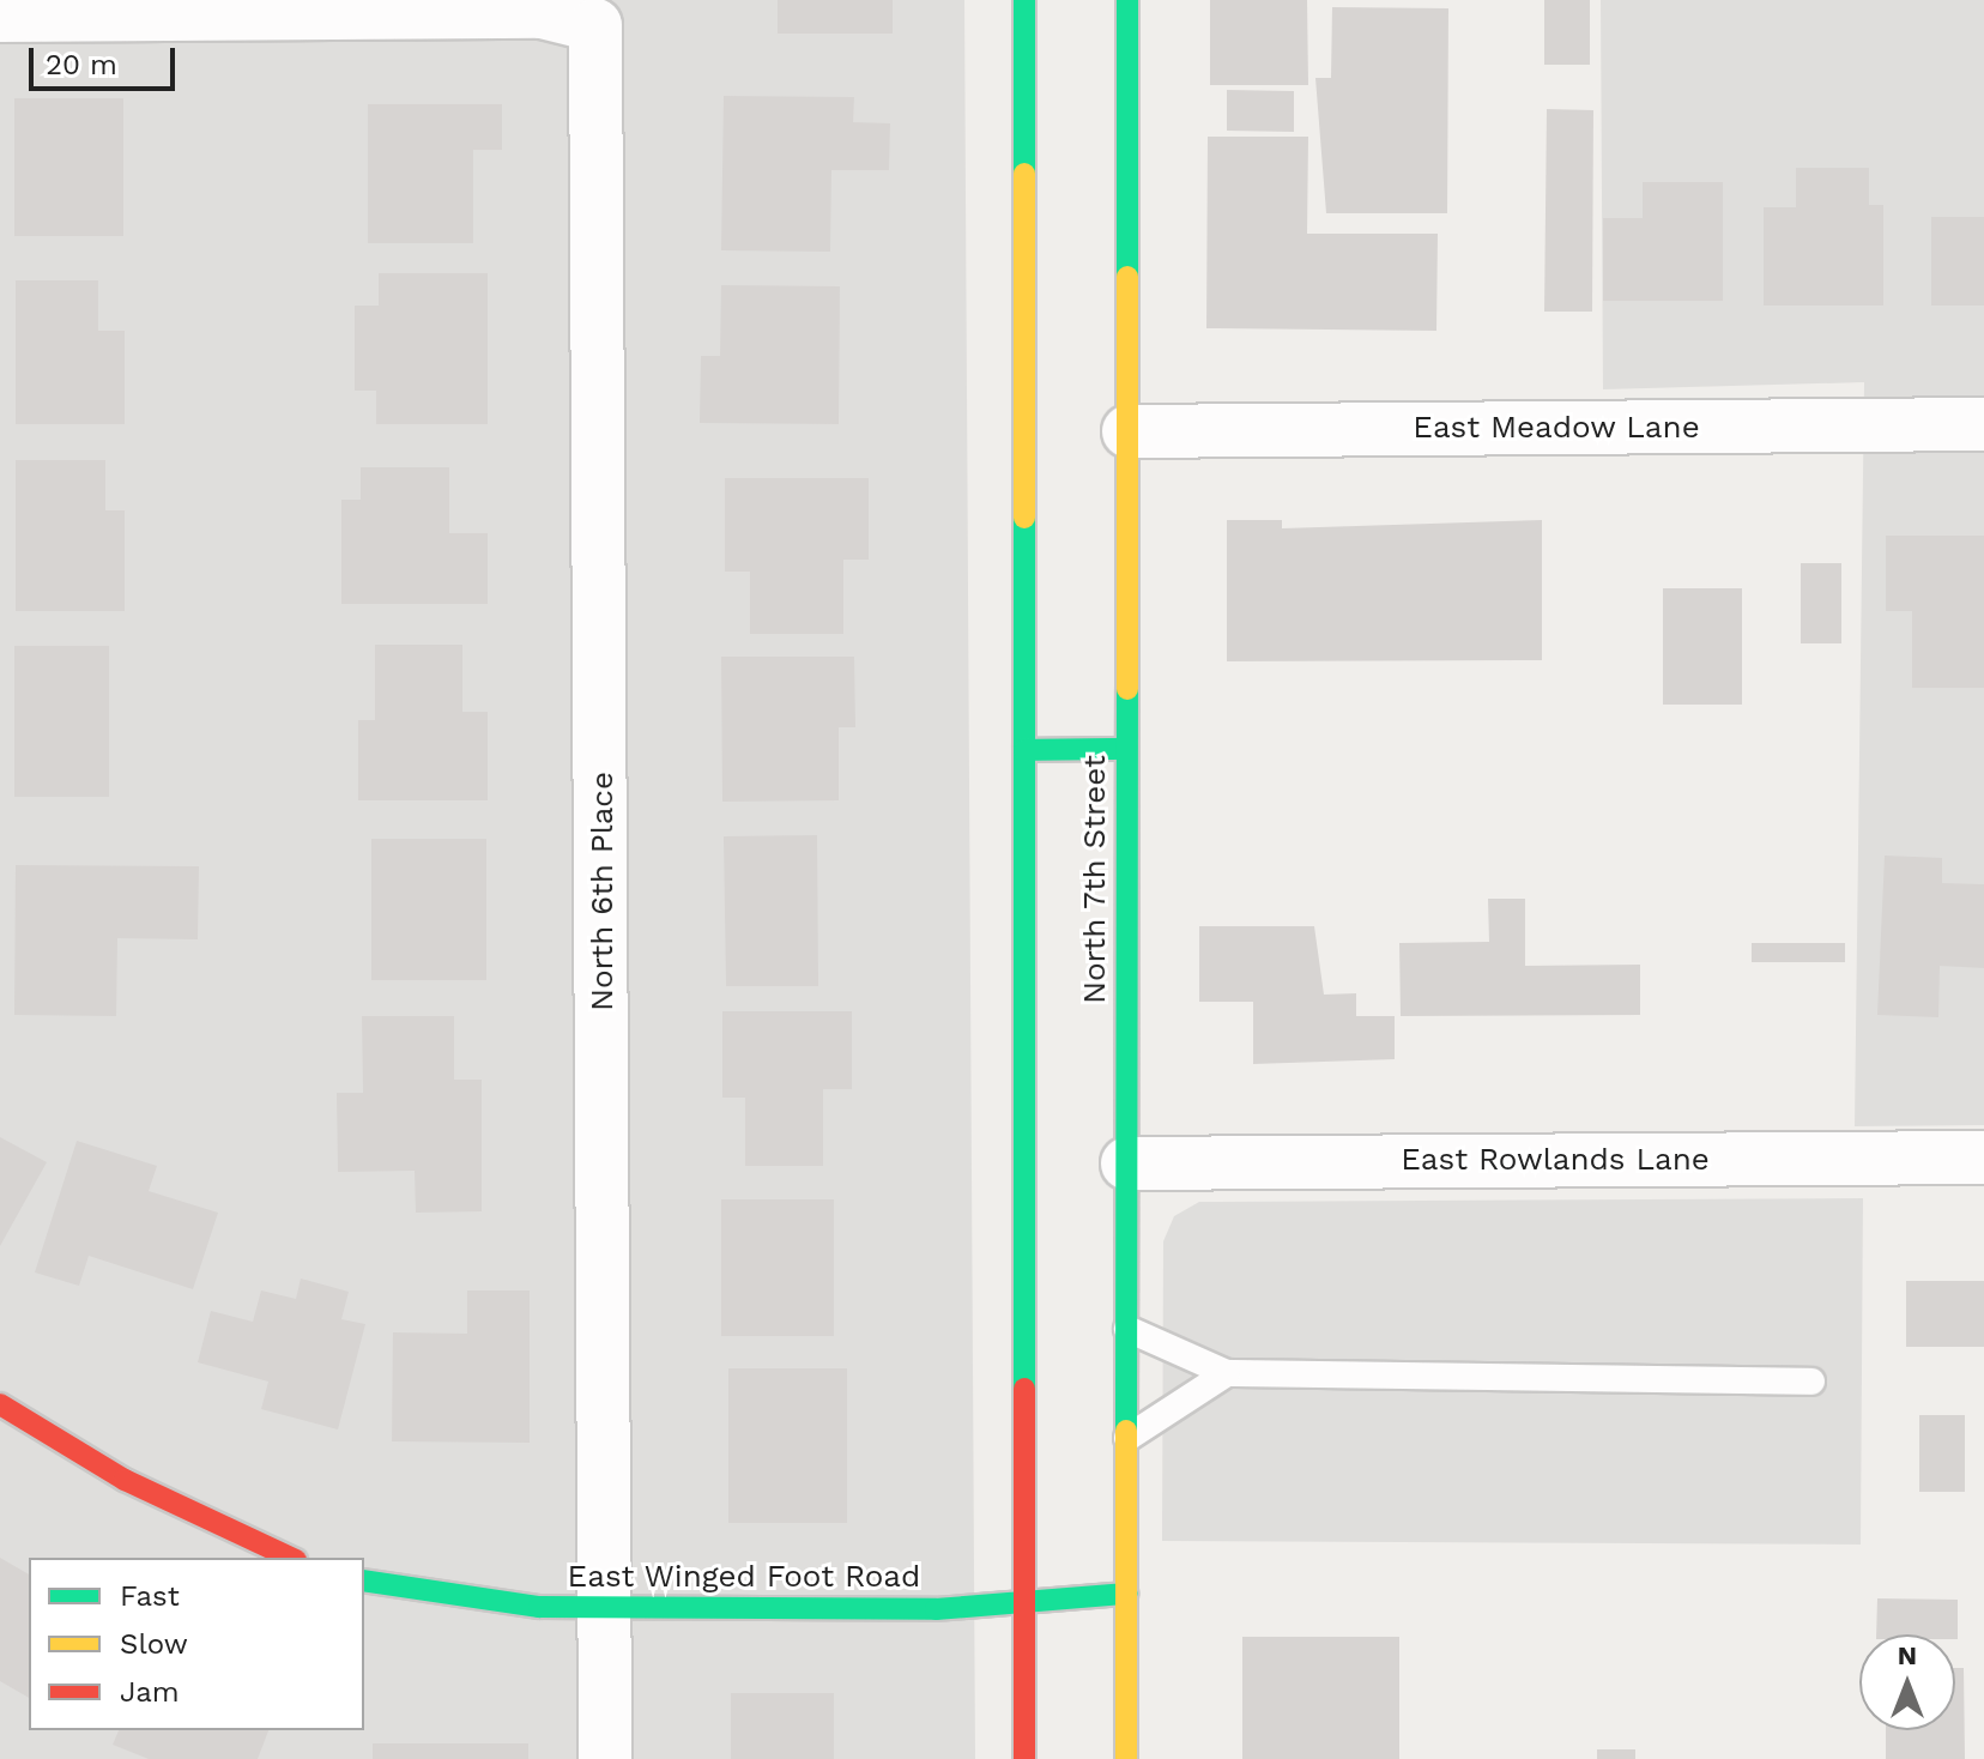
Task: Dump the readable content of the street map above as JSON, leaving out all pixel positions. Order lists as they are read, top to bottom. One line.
{"streets":{"main road":["North 7th Street","East Winged Foot Road"],"street":["East Meadow Lane","North 6th Place","East Rowlands Lane"]},"crossings":[["East Meadow Lane","North 7th Street"],["North 7th Street","East Rowlands Lane"],["North 7th Street","East Winged Foot Road"],["North 6th Place","East Winged Foot Road"]],"legend":["Fast","Slow","Jam"],"scale_bar":"20 m","north":"top"}
